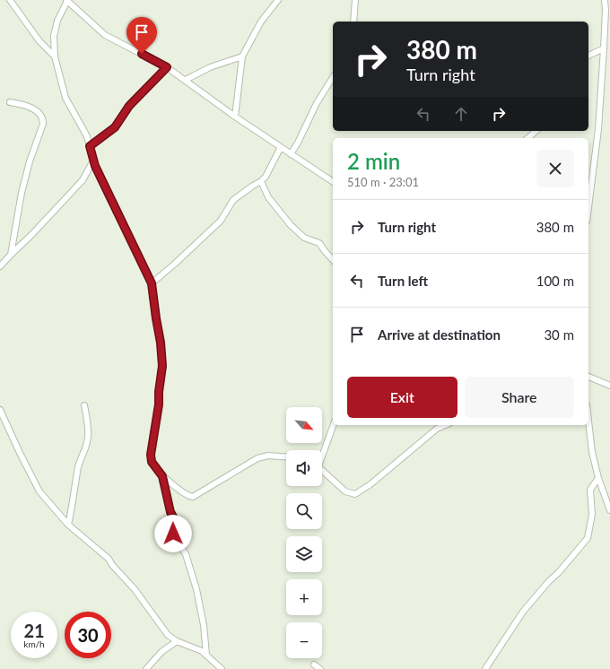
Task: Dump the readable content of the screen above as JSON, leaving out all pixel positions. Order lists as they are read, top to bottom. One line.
{"north":"bottom right","page":{"turn":["380 m","Turn right"],"heading":["2 min","510 m · 23:01"],"list":[{"name":"Turn right","value":"380 m"},{"name":"Turn left","value":"100 m"},{"name":"Arrive at destination","value":"30 m"}],"buttons":["Exit","Share"],"map_buttons":["+","−"],"speed":"21 km/h","limit":"30"}}
